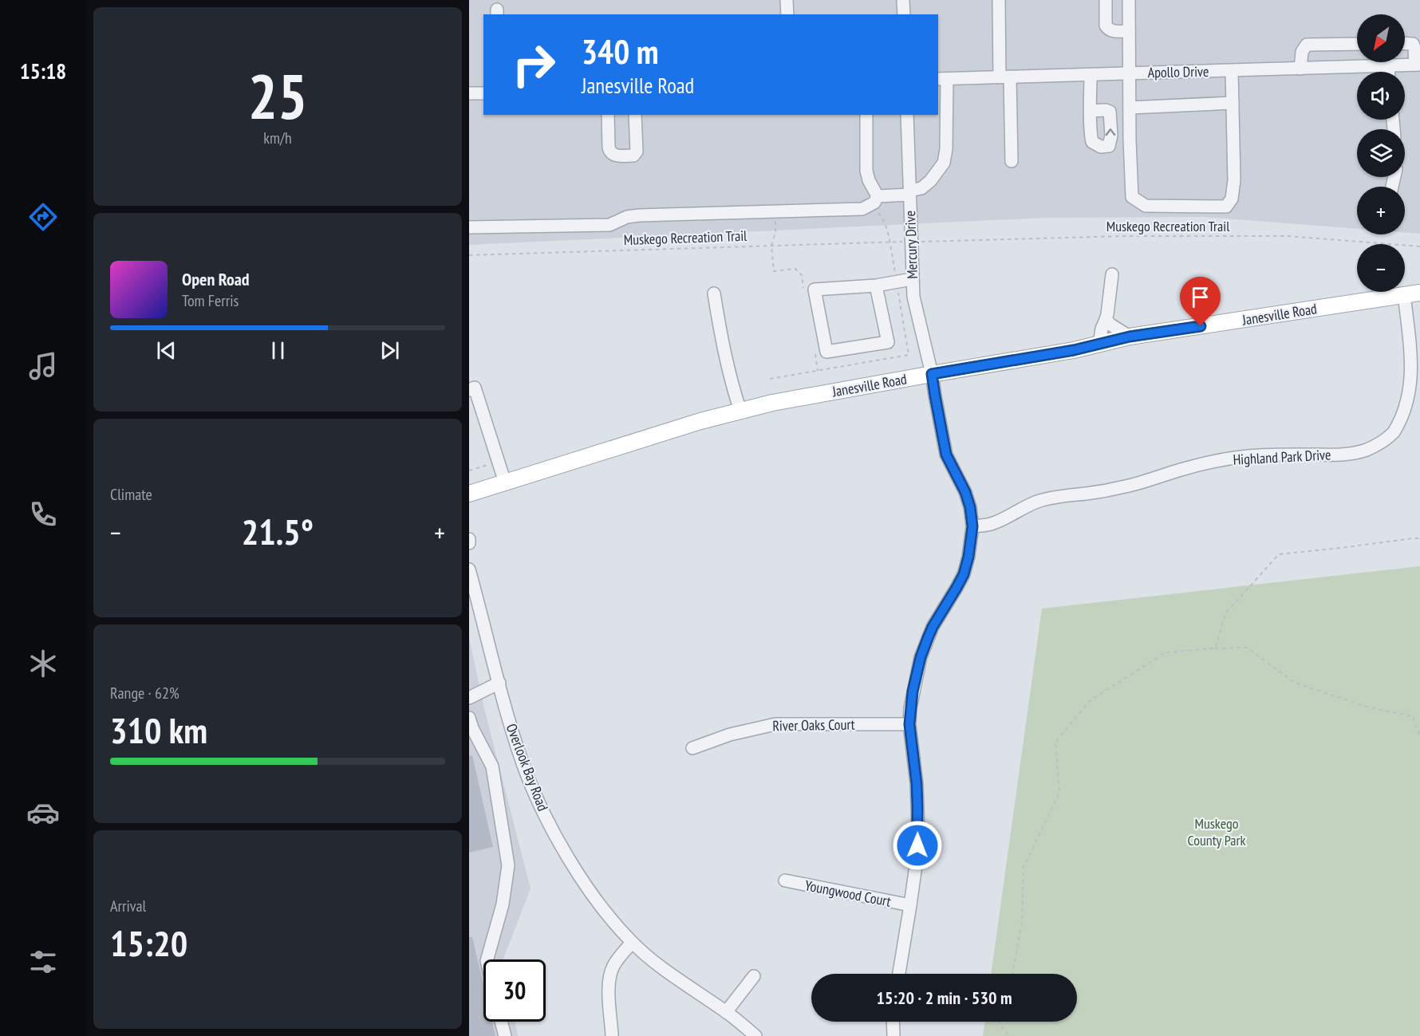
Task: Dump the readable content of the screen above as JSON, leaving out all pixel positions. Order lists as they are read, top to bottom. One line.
{"streets":{"main road":["Janesville Road"],"street":["Apollo Drive","Mercury Drive","Highland Park Drive","River Oaks Court","Overlook Bay Road","Youngwood Court"],"path":["Muskego Recreation Trail"]},"crossings":[["Mercury Drive","Janesville Road"],["Mercury Drive","Highland Park Drive"],["Mercury Drive","River Oaks Court"],["Mercury Drive","Youngwood Court"],["Janesville Road","Highland Park Drive"]],"parks":["Muskego County Park"],"north":"bottom left","page":{"tabs":"15:18","tile":[["25","km/h"],"Climate",["Range · 62%","310 km"],["Arrival","15:20"]],"map_buttons":["+","−"],"turn":["340 m","Janesville Road"],"song":["Open Road","Tom Ferris"],"heat":["−","21.5°","+"],"limit":"30","trip":"15:20 · 2 min · 530 m"}}
